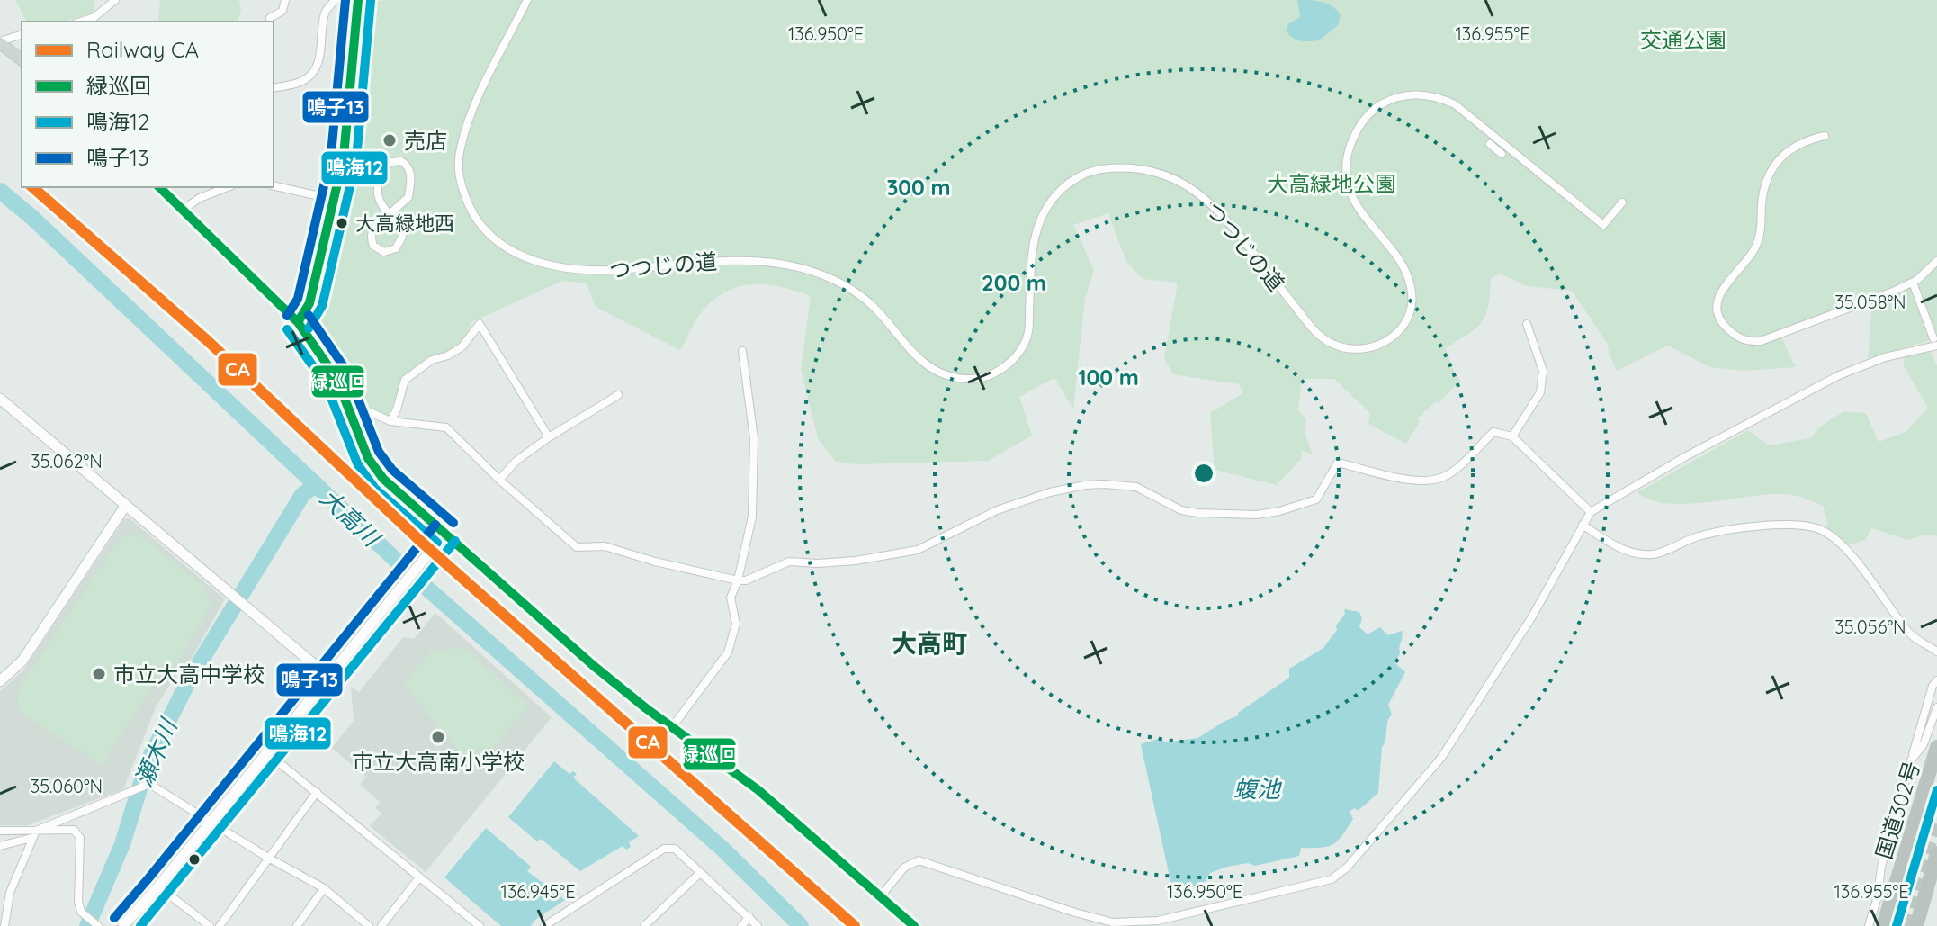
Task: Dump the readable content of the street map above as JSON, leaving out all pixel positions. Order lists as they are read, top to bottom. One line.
{"streets":{"highway":["国道302号"],"street":["つつじの道"]},"districts":["大高町"],"water":["大高川","瀬木川","蝮池"],"parks":["交通公園","大高緑地公園"],"places":["売店","大高緑地西","市立大高中学校","市立大高南小学校"],"lines":["transit line 緑巡回","transit line 鳴子13","transit line 鳴海12","rail line CA"],"legend":["Railway CA","緑巡回","鳴海12","鳴子13"],"coordinates":["136.950°E","136.955°E","35.058°N","35.062°N","35.056°N","35.060°N","136.945°E"],"rings":["300 m","200 m","100 m"]}
